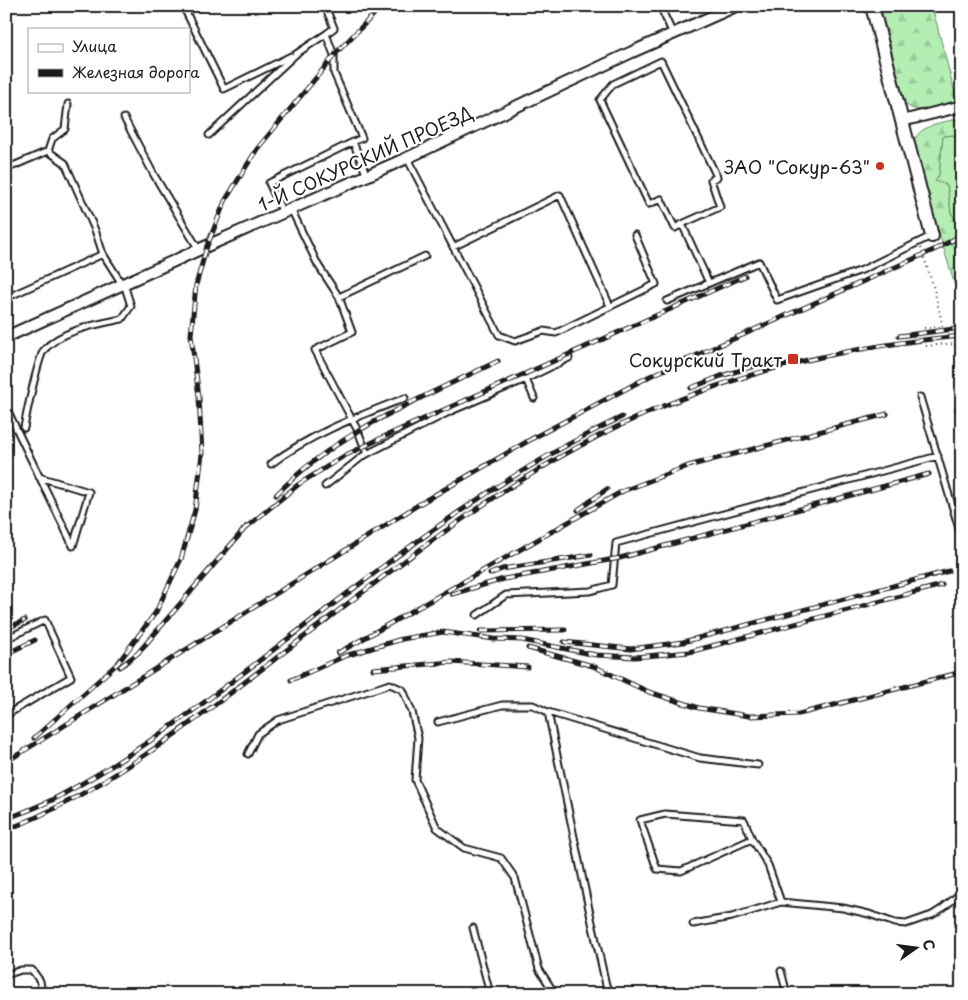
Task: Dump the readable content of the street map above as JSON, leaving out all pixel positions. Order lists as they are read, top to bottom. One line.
{"streets":{"street":["1-Й СОКУРСКИЙ ПРОЕЗД"]},"places":{"other":["ЗАО \"Сокур-63\""],"transit":["Сокурский Тракт"]},"legend":["Улица","Железная дорога"],"north":"right"}
